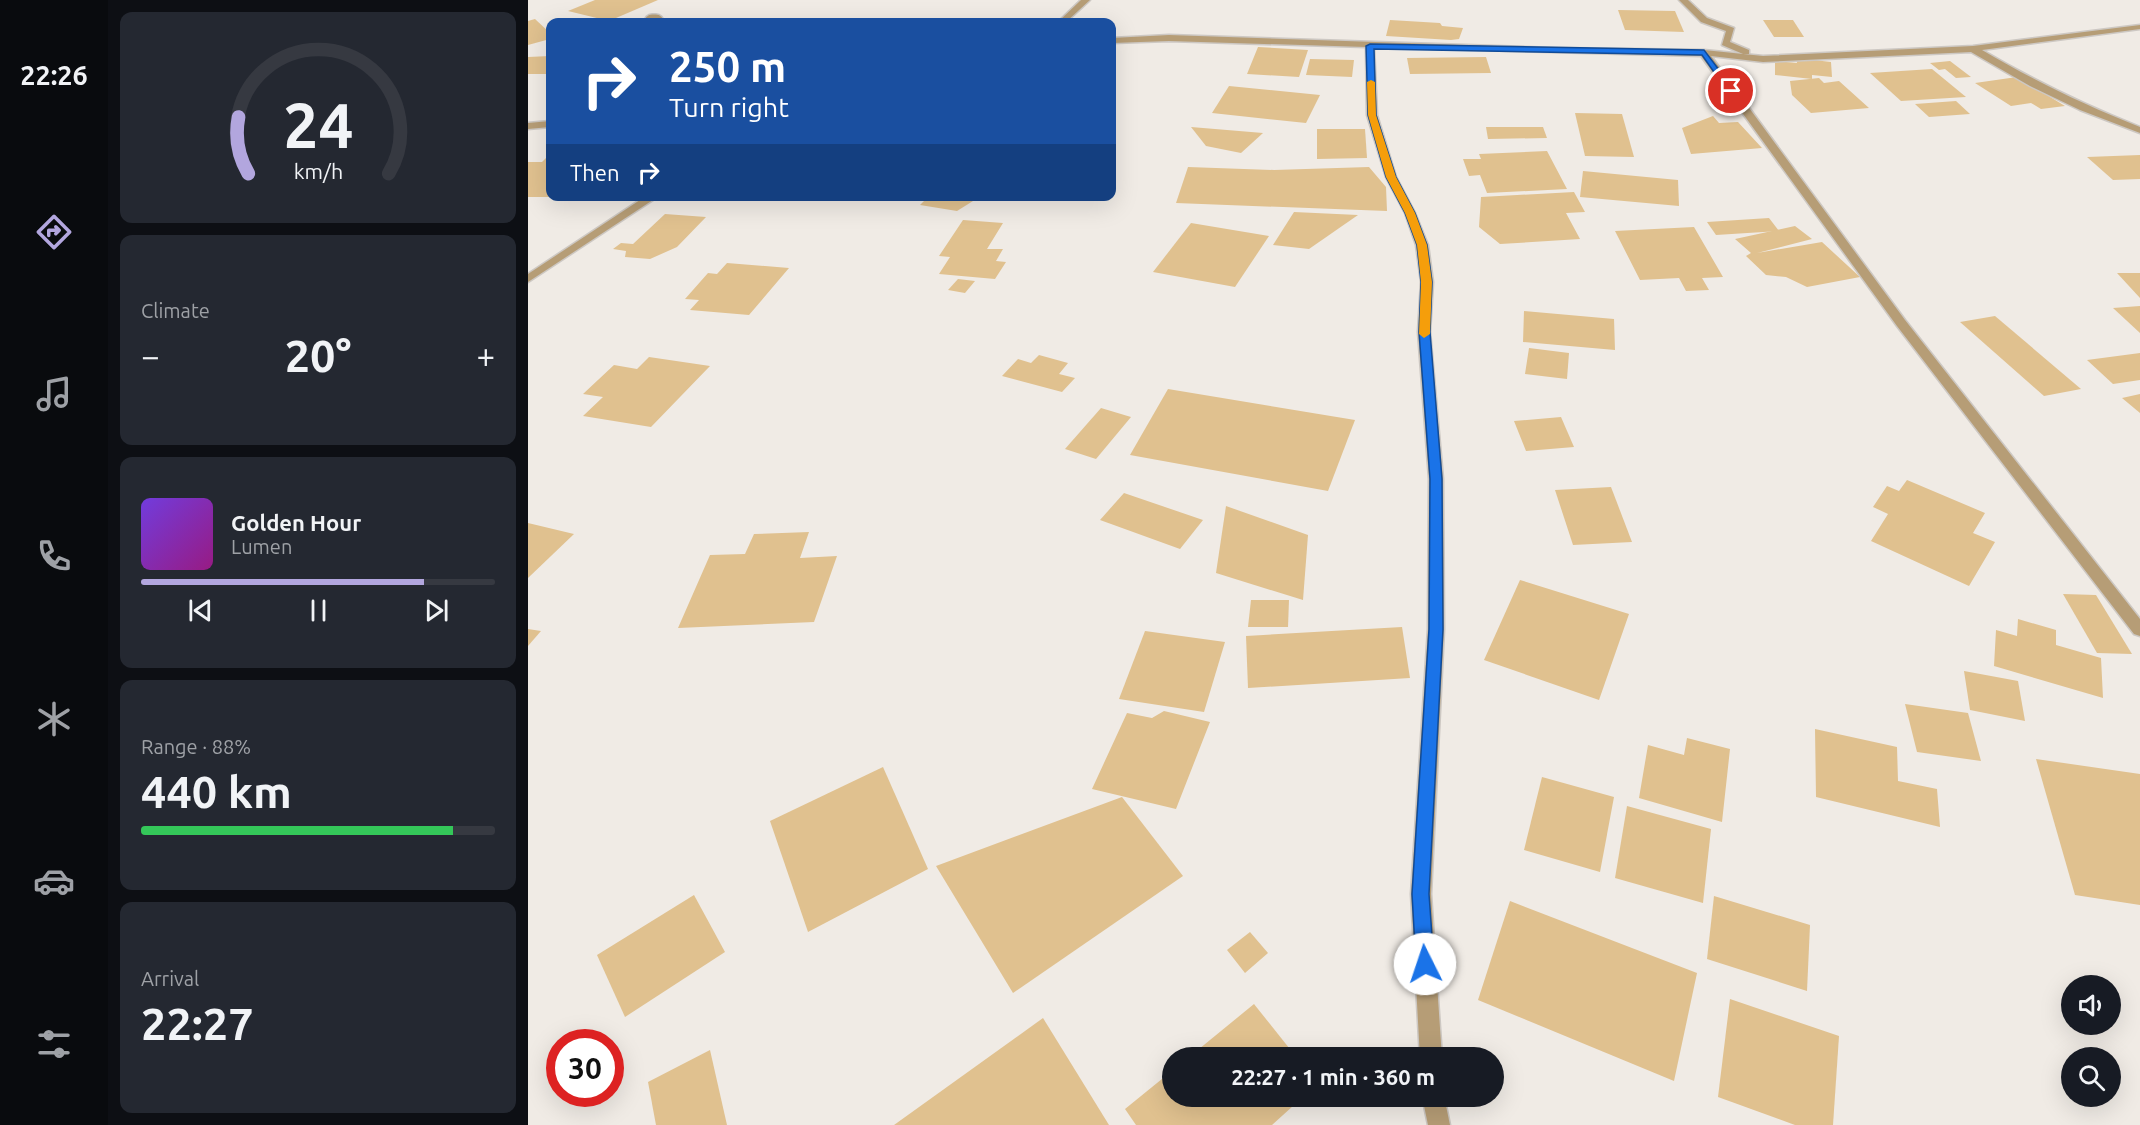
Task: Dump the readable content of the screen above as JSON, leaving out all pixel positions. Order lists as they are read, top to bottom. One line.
{"page":{"tabs":"22:26","turn":["250 m","Turn right"],"then":"Then","tile":["Climate",["Range · 88%","440 km"],["Arrival","22:27"]],"heat":["−","20°","+"],"song":["Golden Hour","Lumen"],"limit":"30","trip":"22:27 · 1 min · 360 m","gauge":["24","km/h"]}}
